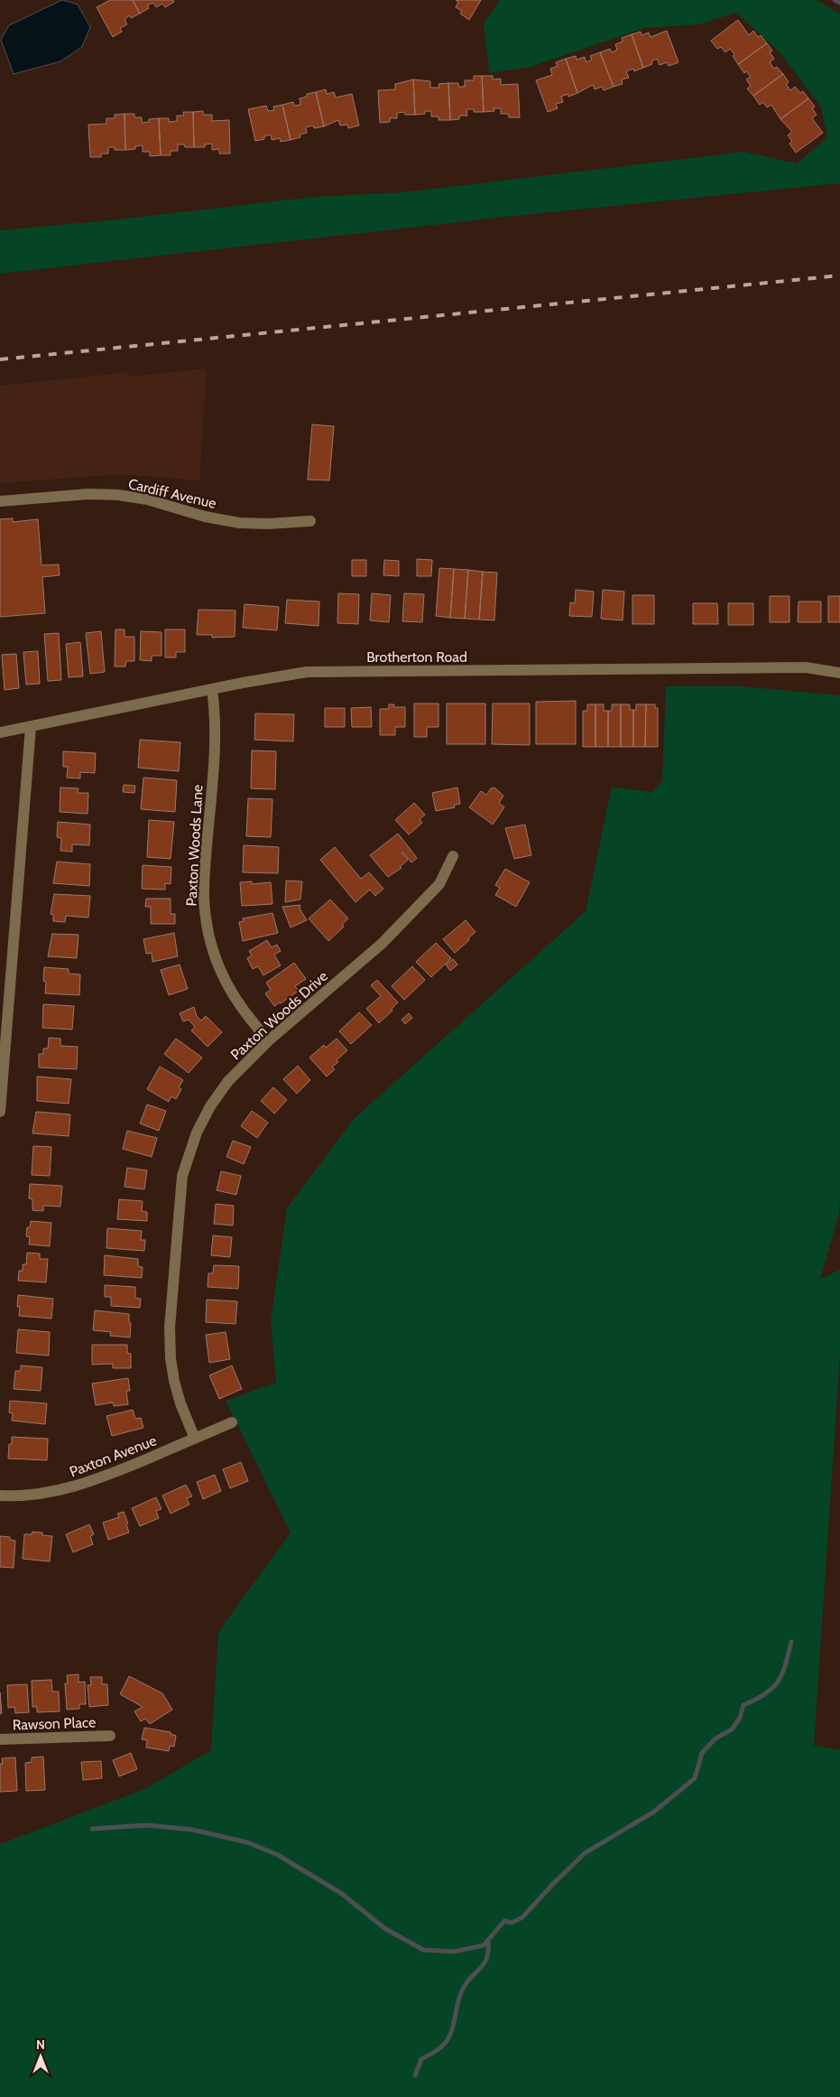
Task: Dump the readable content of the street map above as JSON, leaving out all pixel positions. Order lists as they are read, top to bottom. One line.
{"streets":{"street":["Cardiff Avenue","Brotherton Road","Paxton Woods Lane","Paxton Woods Drive","Paxton Avenue","Rawson Place"]},"crossings":[["Brotherton Road","Paxton Woods Lane"],["Paxton Woods Lane","Paxton Woods Drive"],["Paxton Woods Drive","Paxton Avenue"]],"north":"top"}
